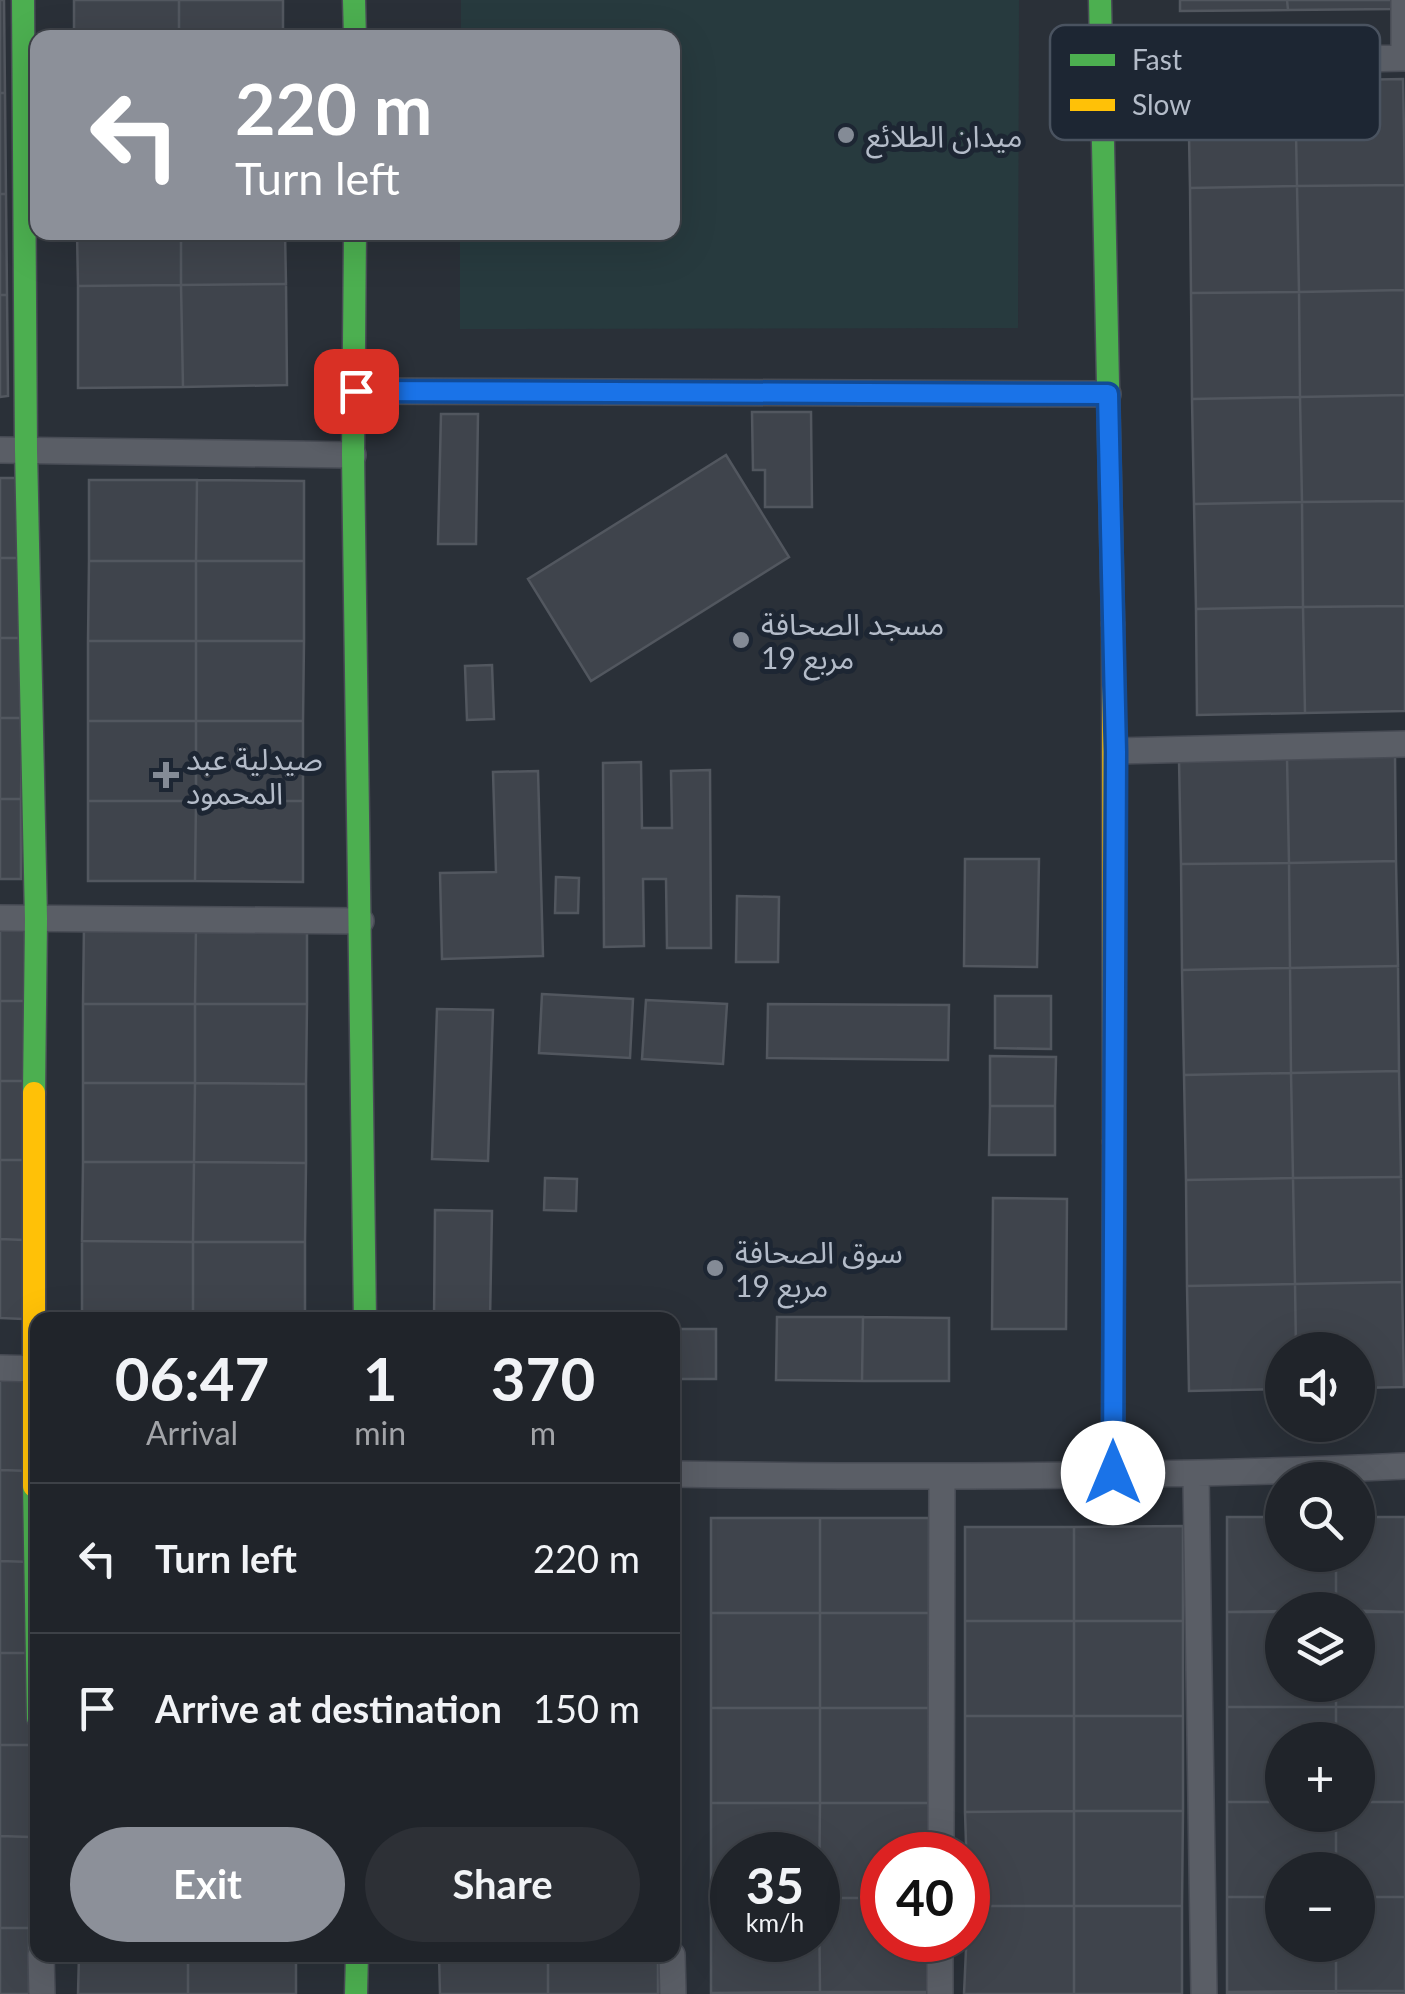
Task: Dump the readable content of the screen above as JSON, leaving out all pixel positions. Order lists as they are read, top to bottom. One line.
{"places":{"other":["ميدان الطلائع","مسجد الصحافة مربع 19","سوق الصحافة مربع 19"],"health":["صيدلية عبد المحمود"]},"legend":["Fast","Slow"],"page":{"turn":["220 m","Turn left"],"eta":["06:47","Arrival","1","min","370","m"],"map_buttons":["+","−"],"list":[{"name":"Turn left","value":"220 m"},{"name":"Arrive at destination","value":"150 m"}],"buttons":["Exit","Share"],"speed":"35 km/h","limit":"40"}}
